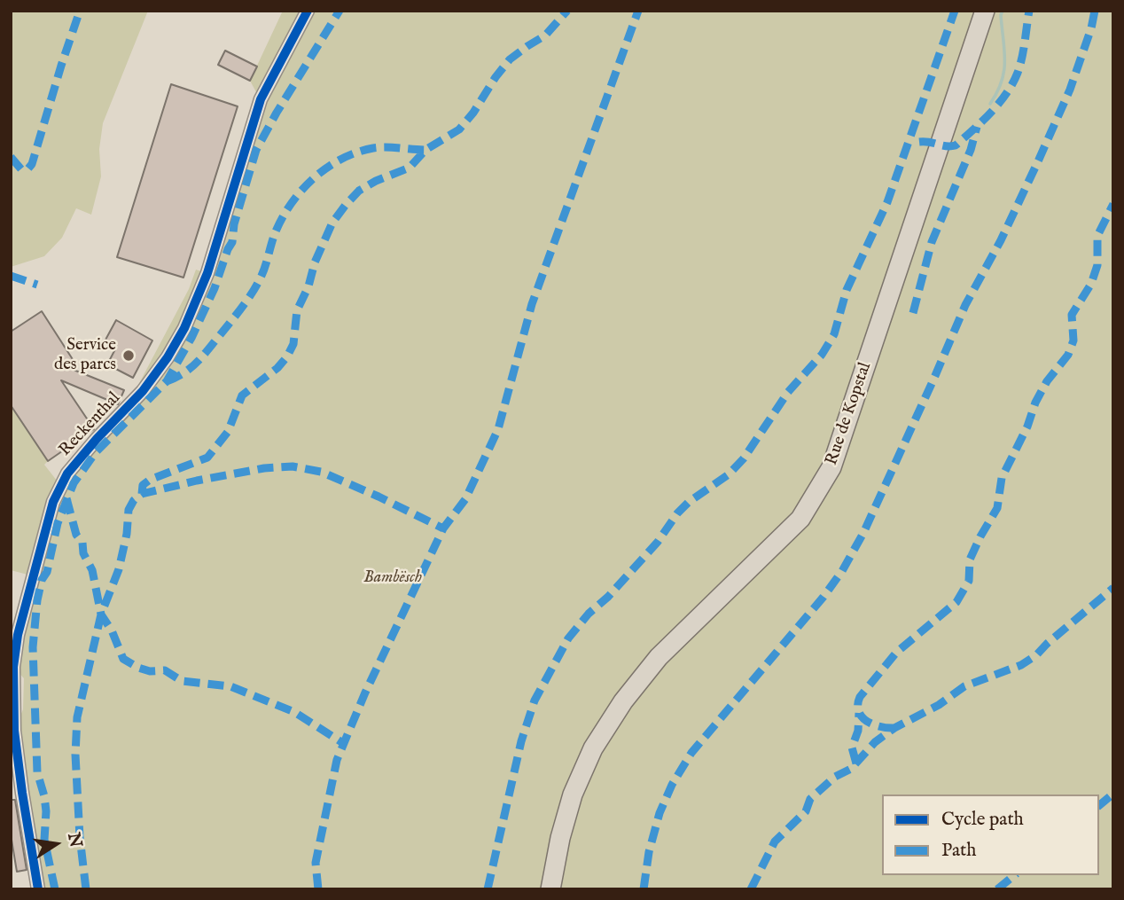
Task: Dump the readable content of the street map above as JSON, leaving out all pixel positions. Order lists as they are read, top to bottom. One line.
{"streets":{"main road":["Rue de Kopstal"],"street":["Reckenthal"]},"parks":["Bambësch"],"places":["Service des parcs"],"legend":["Cycle path","Path"],"north":"right"}
